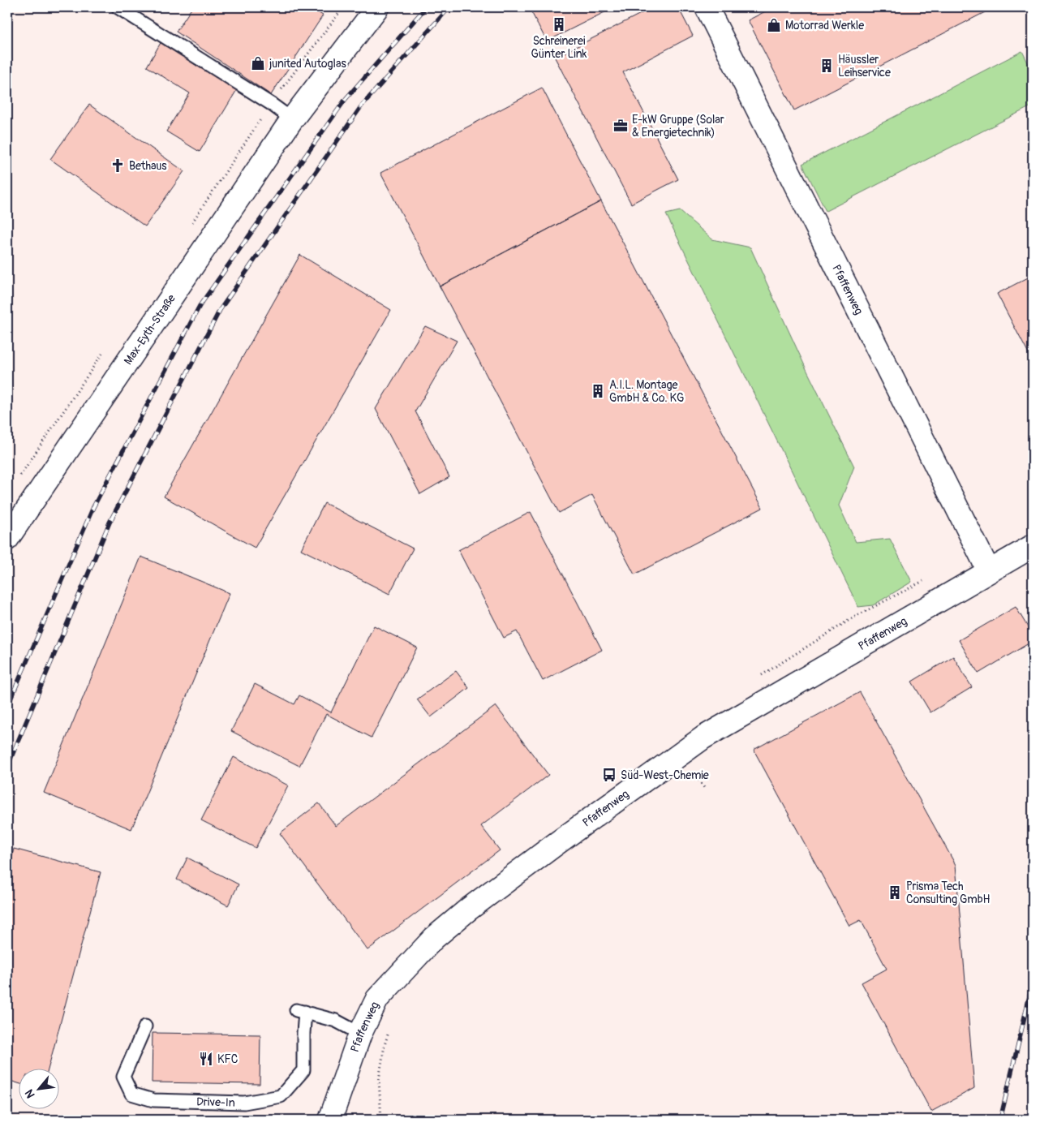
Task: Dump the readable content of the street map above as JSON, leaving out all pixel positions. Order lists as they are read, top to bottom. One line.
{"streets":{"street":["Pfaffenweg","Max-Eyth-Straße"],"lane":["Drive-In"]},"crossings":[["Pfaffenweg","Drive-In"]],"places":{"building":["Schreinerei Günter Link","Häussler Leihservice","A.I.L. Montage GmbH & Co. KG","Prisma Tech Consulting GmbH"],"shop":["Motorrad Werkle","junited Autoglas"],"office":["E-kW Gruppe (Solar & Energietechnik)"],"church":["Bethaus"],"bus stop":["Süd-West-Chemie"],"restaurant":["KFC"]},"north":"bottom left"}
